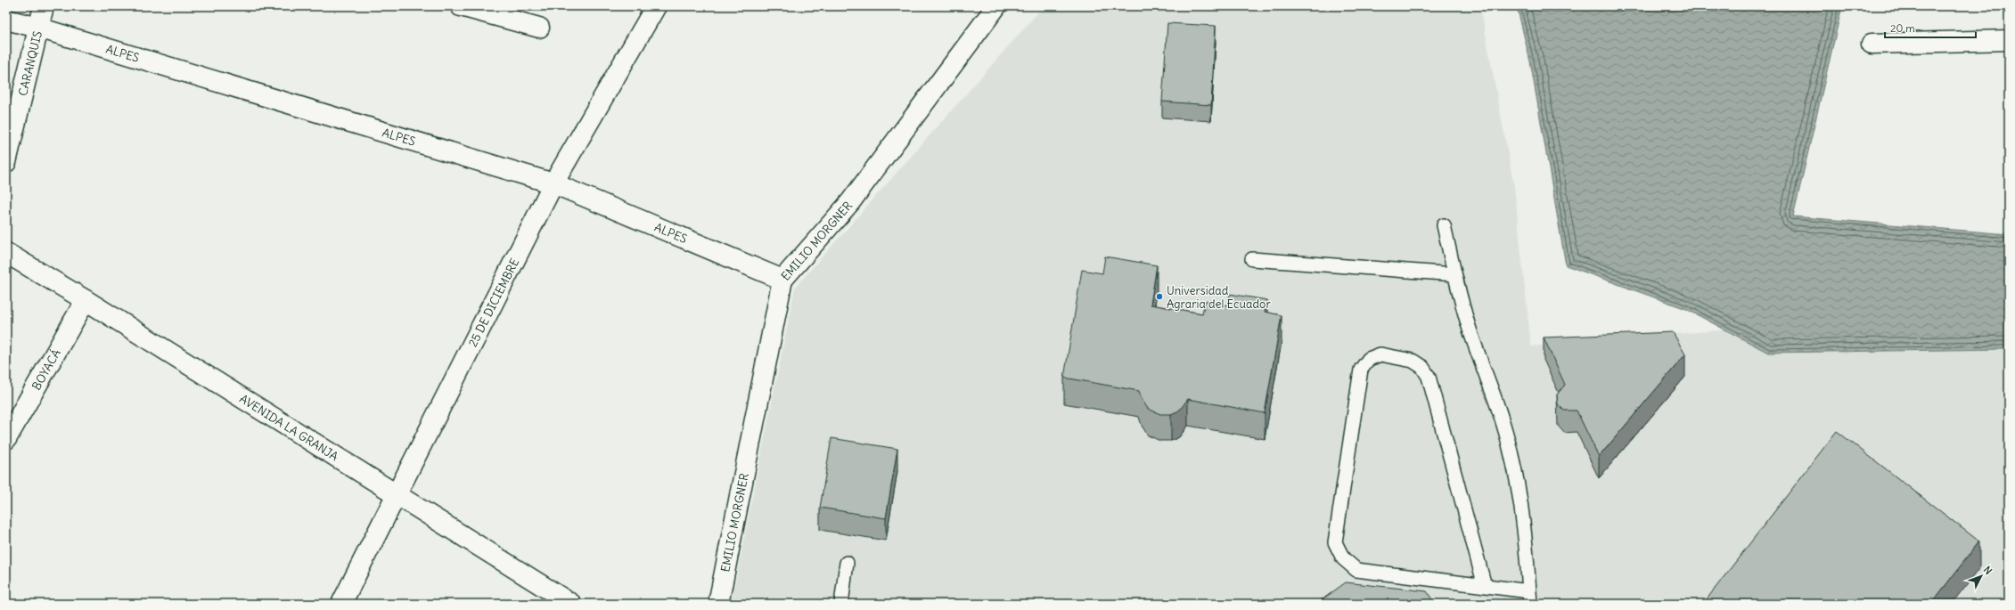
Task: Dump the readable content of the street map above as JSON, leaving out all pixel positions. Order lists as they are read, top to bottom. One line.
{"streets":{"street":["ALPES","CARANQUIS","EMILIO MORGNER","25 DE DICIEMBRE","BOYACÁ","AVENIDA LA GRANJA"]},"crossings":[["ALPES","CARANQUIS"],["ALPES","EMILIO MORGNER"],["ALPES","25 DE DICIEMBRE"],["25 DE DICIEMBRE","AVENIDA LA GRANJA"],["BOYACÁ","AVENIDA LA GRANJA"]],"places":["Universidad Agraria del Ecuador"],"scale_bar":"20 m","north":"top right"}
